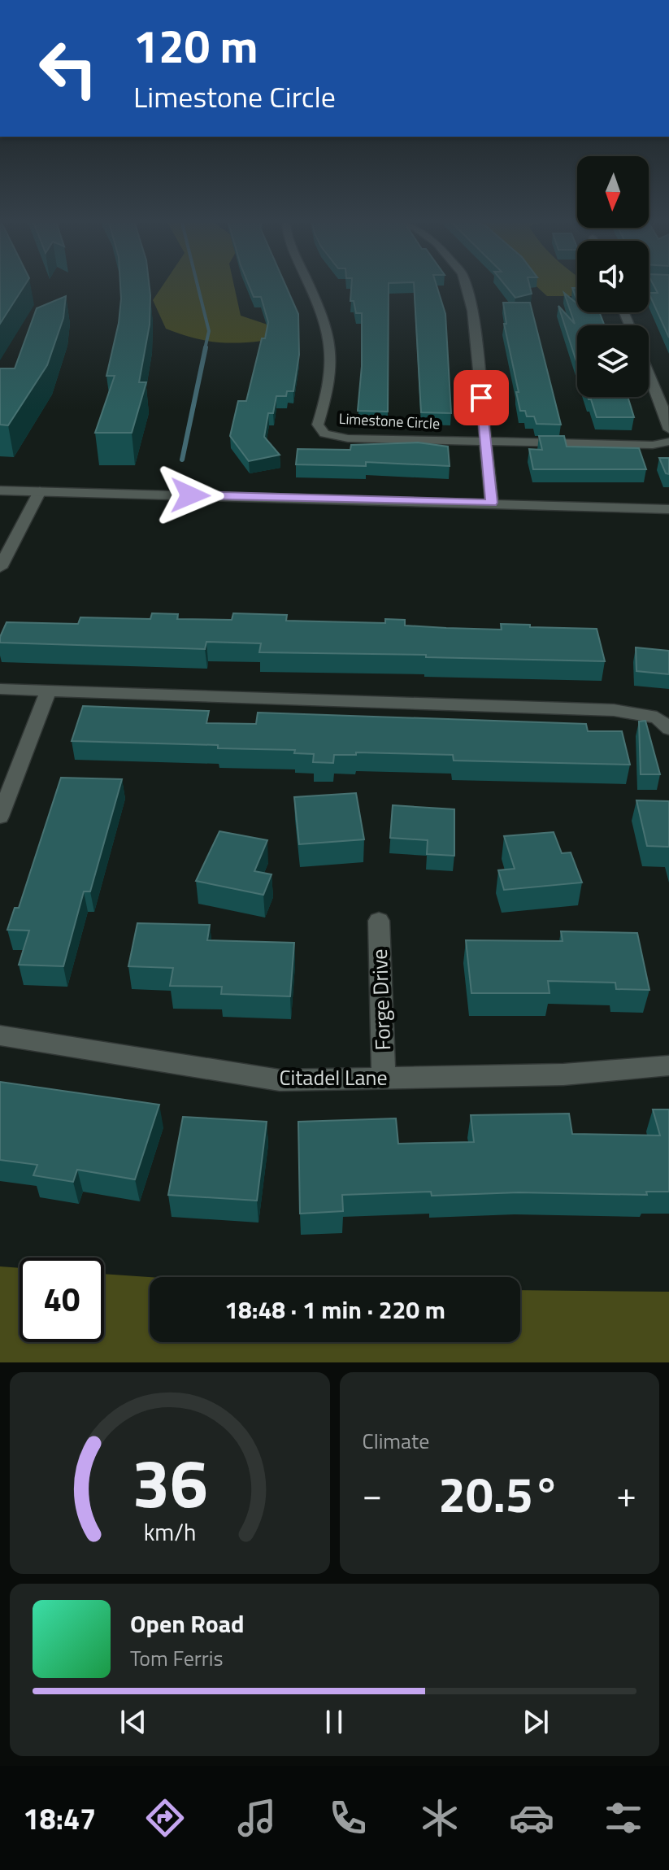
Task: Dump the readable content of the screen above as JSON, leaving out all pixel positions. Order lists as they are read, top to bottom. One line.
{"streets":{"street":["Limestone Circle","Forge Drive","Citadel Lane"]},"crossings":[["Forge Drive","Citadel Lane"]],"north":"bottom","page":{"turn":["120 m","Limestone Circle"],"limit":"40","trip":"18:48 · 1 min · 220 m","tile":"Climate","heat":["−","20.5°","+"],"song":["Open Road","Tom Ferris"],"tabs":"18:47","gauge":["36","km/h"]}}
